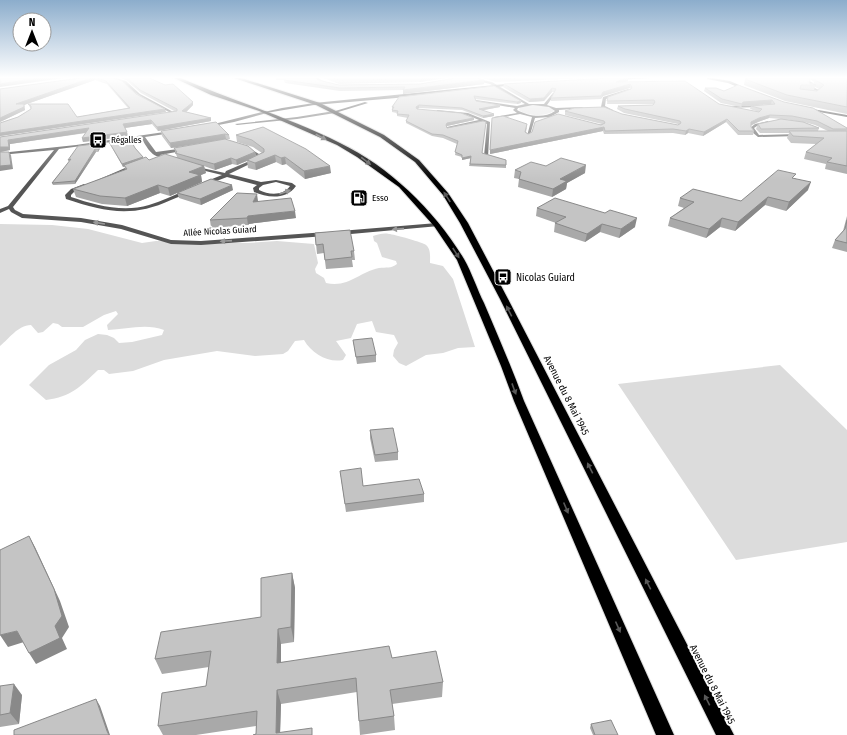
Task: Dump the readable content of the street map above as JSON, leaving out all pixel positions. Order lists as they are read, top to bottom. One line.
{"streets":{"main road":["Avenue du 8 Mai 1945"],"street":["Allée Nicolas Guiard"]},"places":{"bus stop":["Régalles","Nicolas Guiard"],"fuel station":["Esso"]},"north":"top"}
